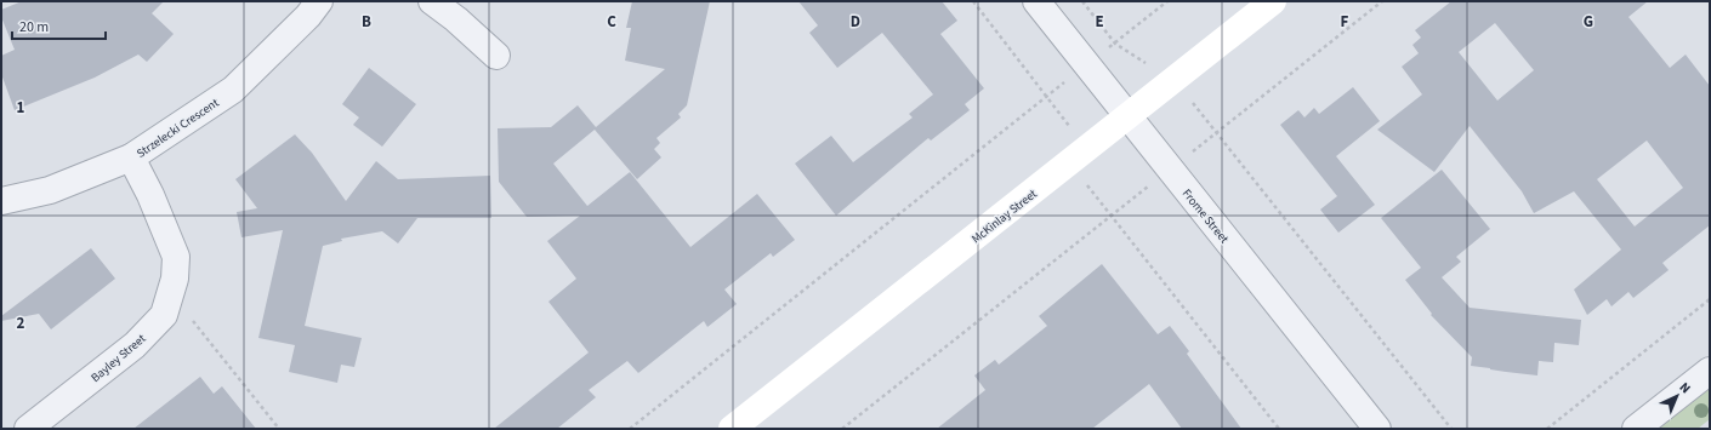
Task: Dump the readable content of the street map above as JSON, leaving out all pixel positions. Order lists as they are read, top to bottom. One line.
{"streets":{"street":["Strzelecki Crescent","McKinlay Street","Frome Street","Bayley Street"]},"crossings":[["Strzelecki Crescent","Bayley Street"],["McKinlay Street","Frome Street"]],"scale_bar":"20 m","north":"top right","grid":{"columns":["B","C","D","E","F","G"],"rows":["1","2"]}}
